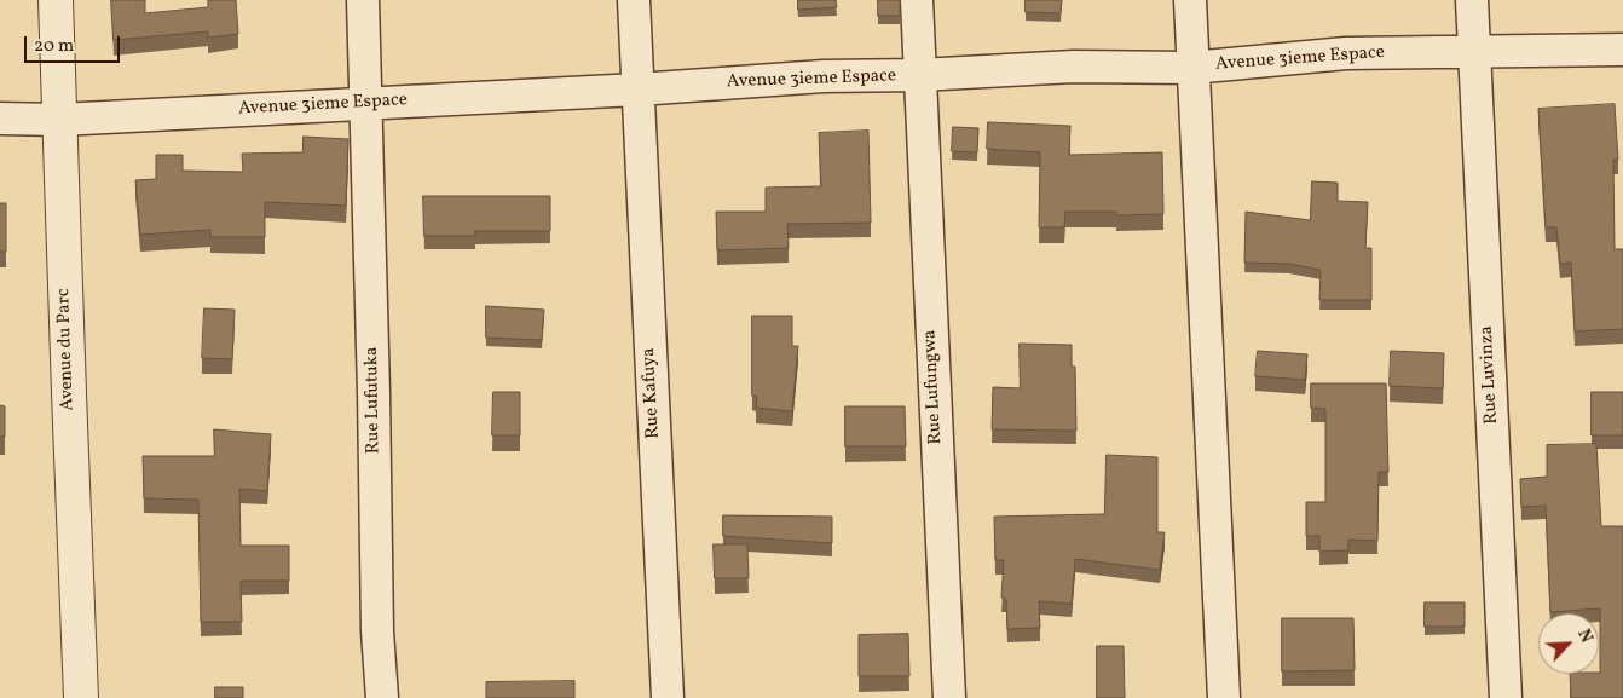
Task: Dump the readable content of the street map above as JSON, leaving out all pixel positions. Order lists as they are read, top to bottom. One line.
{"streets":{"street":["Avenue 3ieme Espace","Avenue du Parc","Rue Luvinza","Rue Lufungwa","Rue Kafuya","Rue Lufutuka"]},"crossings":[["Avenue 3ieme Espace","Avenue du Parc"],["Avenue 3ieme Espace","Rue Luvinza"],["Avenue 3ieme Espace","Rue Lufungwa"],["Avenue 3ieme Espace","Rue Kafuya"],["Avenue 3ieme Espace","Rue Lufutuka"]],"scale_bar":"20 m","north":"top right"}
